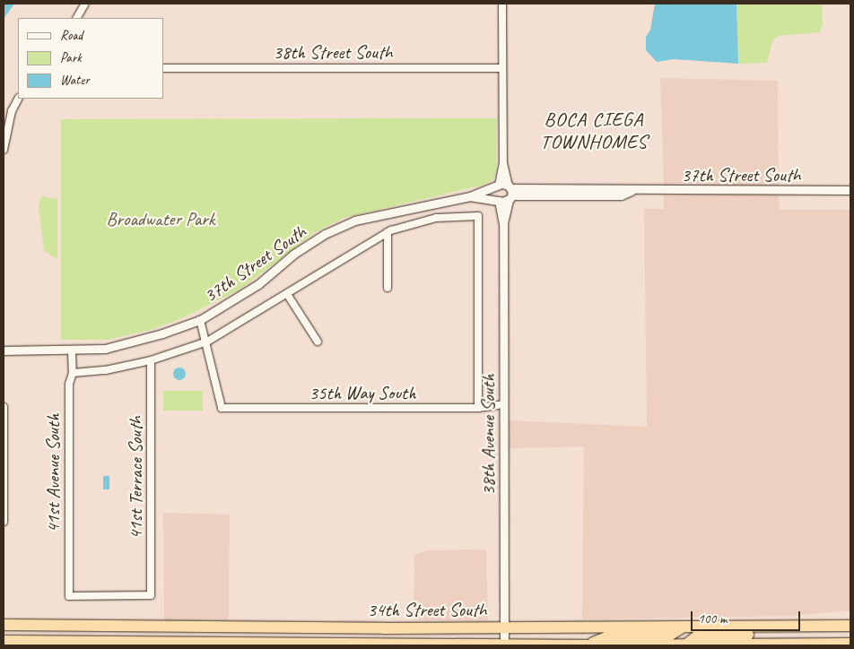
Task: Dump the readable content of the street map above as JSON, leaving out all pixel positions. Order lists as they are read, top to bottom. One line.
{"streets":{"highway":["34th Street South"],"street":["38th Street South","37th Street South","35th Way South","38th Avenue South","41st Avenue South","41st Terrace South"]},"crossings":[["38th Street South","38th Avenue South"],["37th Street South","38th Avenue South"],["37th Street South","41st Avenue South"],["35th Way South","38th Avenue South"],["38th Avenue South","34th Street South"],["41st Avenue South","41st Terrace South"]],"districts":["BOCA CIEGA TOWNHOMES"],"parks":["Broadwater Park"],"legend":["Road","Park","Water"],"scale_bar":"100 m"}
